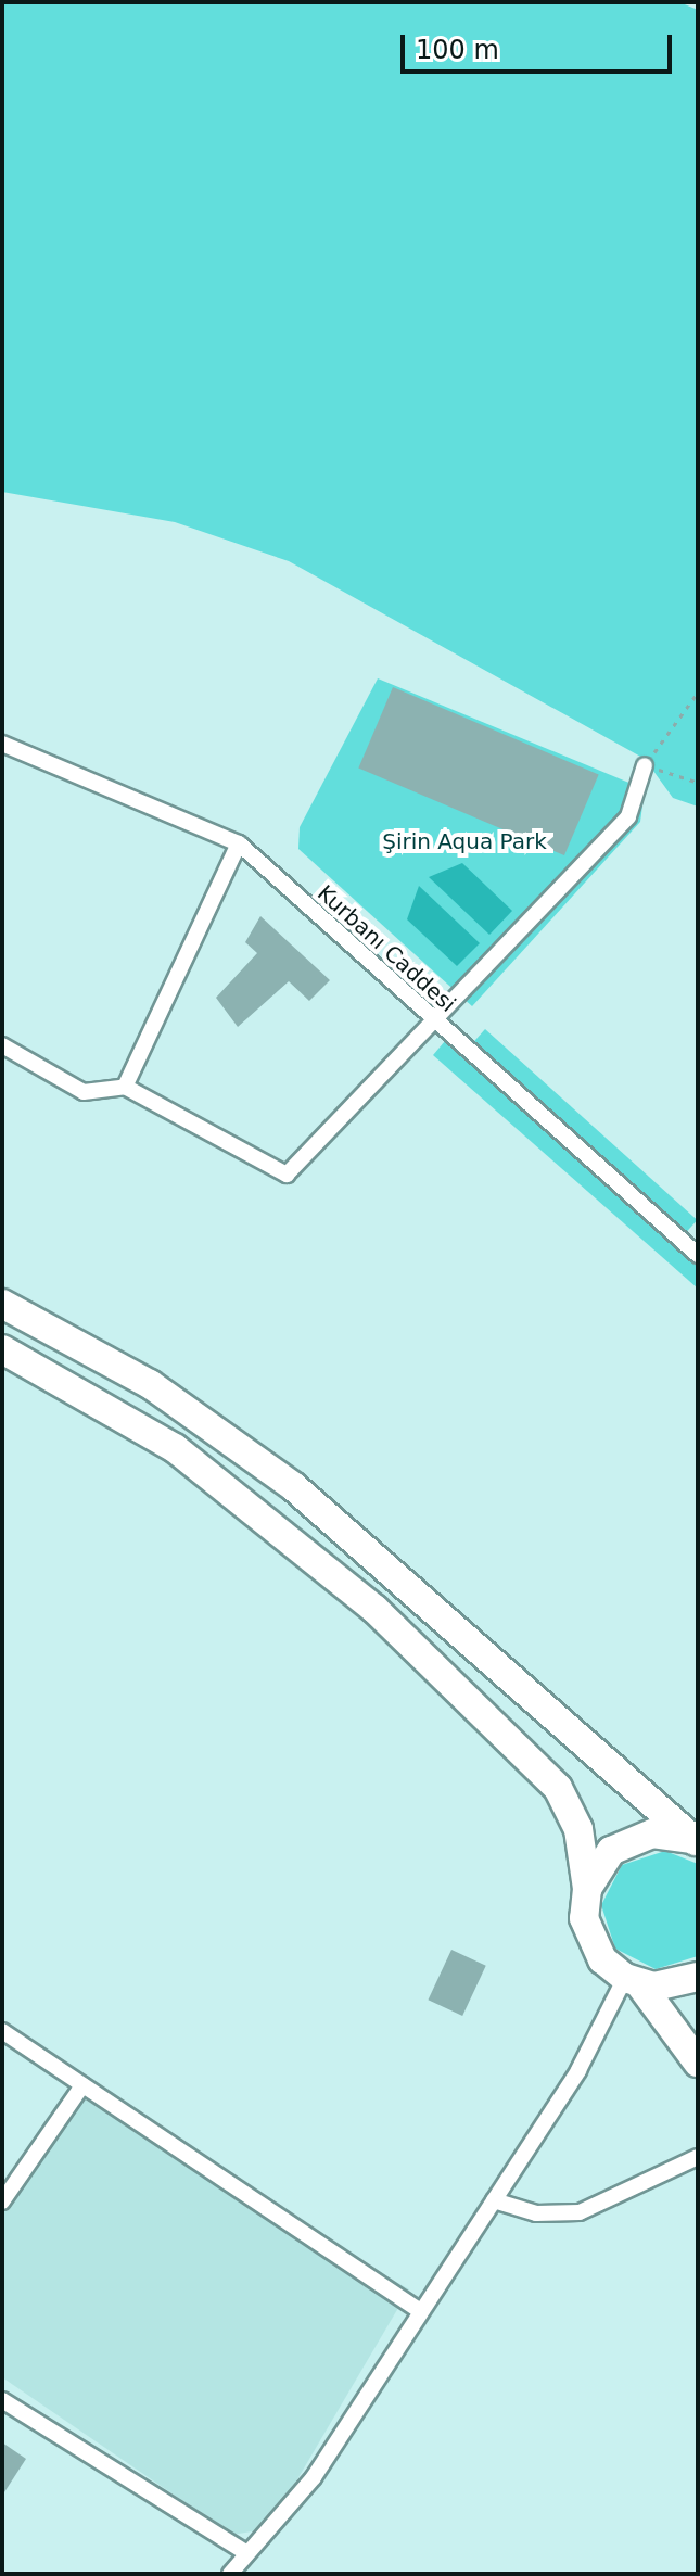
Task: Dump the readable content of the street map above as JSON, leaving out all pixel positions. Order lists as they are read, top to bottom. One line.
{"streets":{"street":["Kurbanı Caddesi"]},"parks":["Şirin Aqua Park"],"scale_bar":"100 m"}
